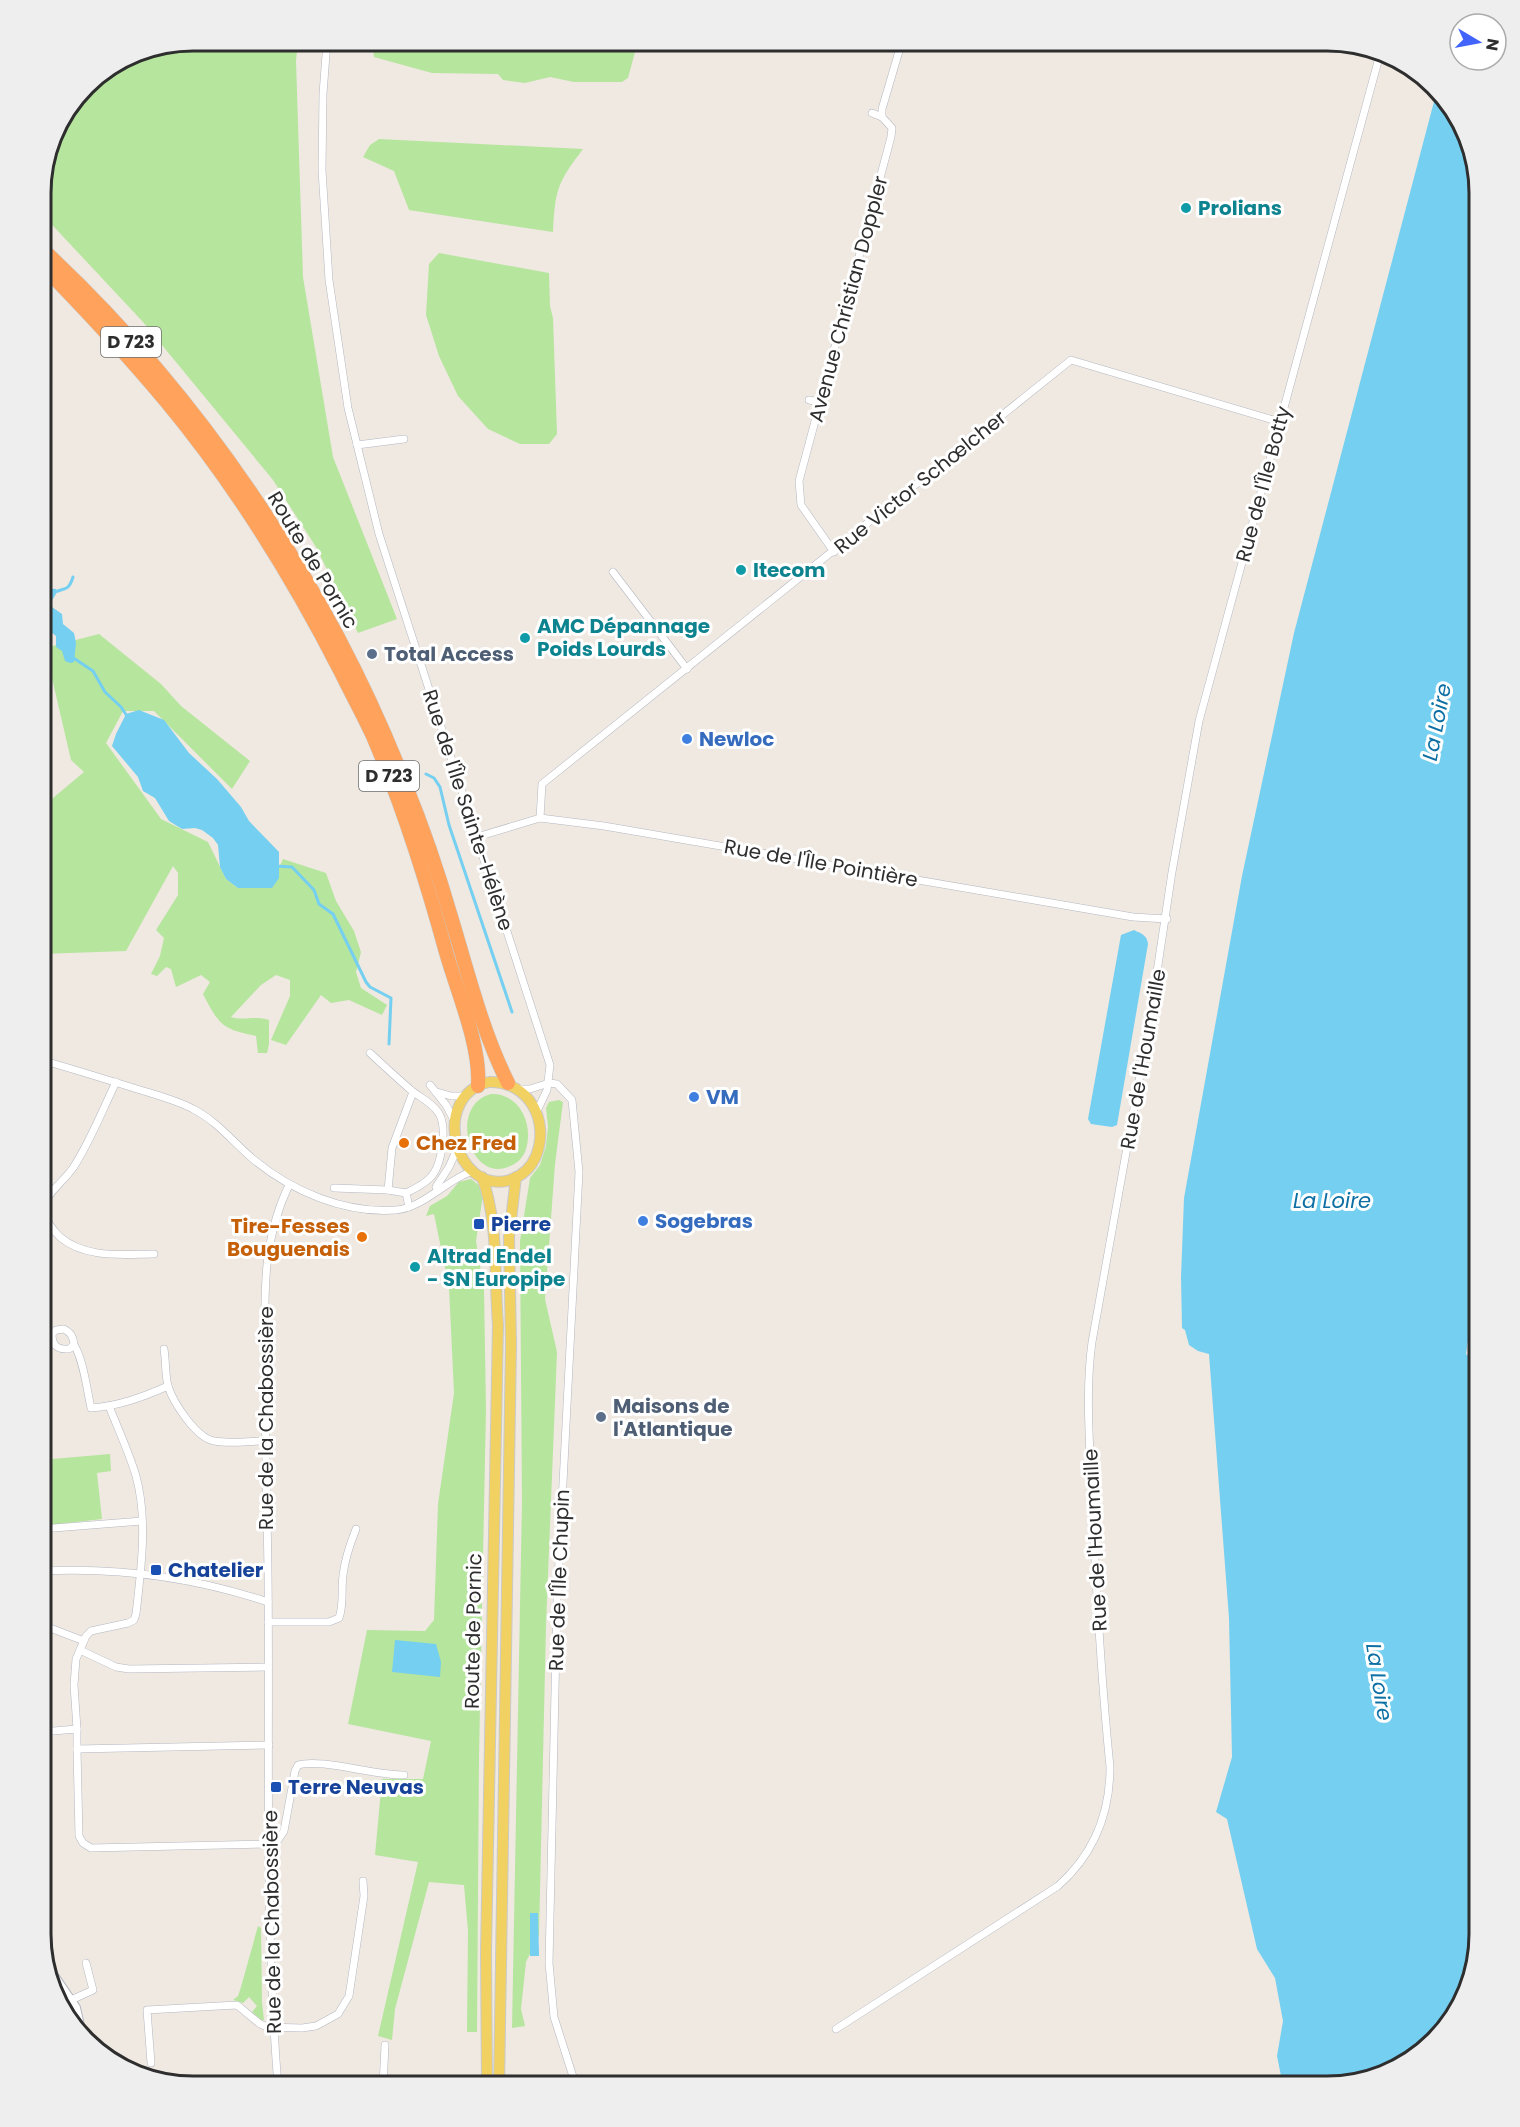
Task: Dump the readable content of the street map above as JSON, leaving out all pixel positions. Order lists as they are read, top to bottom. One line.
{"streets":{"highway":["D 723","Route de Pornic"],"street":["Avenue Christian Doppler","Rue Victor Schœlcher","Rue de l'Île Botty","Rue de l'Île Sainte-Hélène","Rue de l'Île Pointière","Rue de l'Houmaille","Rue de la Chabossière","Rue de l'Île Chupin"]},"crossings":[["Avenue Christian Doppler","Rue Victor Schœlcher"],["Rue Victor Schœlcher","Rue de l'Île Botty"],["Rue Victor Schœlcher","Rue de l'Île Pointière"],["Rue de l'Île Botty","Rue de l'Île Pointière"],["Rue de l'Île Botty","Rue de l'Houmaille"],["Rue de l'Île Sainte-Hélène","Rue de l'Île Pointière"],["Rue de l'Île Sainte-Hélène","Rue de l'Île Chupin"],["Rue de l'Île Pointière","Rue de l'Houmaille"]],"water":["La Loire"],"places":{"other":["Prolians","Itecom","AMC Dépannage Poids Lourds","Total Access","Newloc","VM","Chez Fred","Sogebras","Tire-Fesses Bouguenais","Altrad Endel - SN Europipe","Maisons de l'Atlantique"],"transit":["Pierre","Chatelier","Terre Neuvas"]},"north":"right"}
